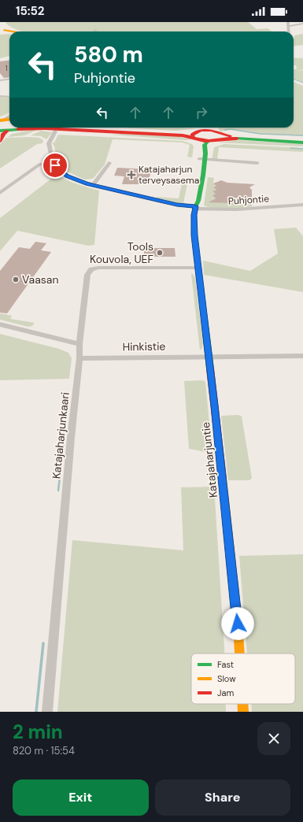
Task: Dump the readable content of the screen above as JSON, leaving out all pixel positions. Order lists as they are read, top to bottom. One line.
{"streets":{"street":["Puhjontie","Hinkistie","Katajaharjunkaari","Katajaharjuntie"]},"crossings":[["Puhjontie","Katajaharjuntie"],["Hinkistie","Katajaharjunkaari"],["Hinkistie","Katajaharjuntie"],["Katajaharjunkaari","Katajaharjuntie"]],"places":{"health":["Katajaharjun terveysasema"],"other":["Tools Kouvola, UEF","Vaasan"]},"house_numbers":["1"],"legend":["Fast","Slow","Jam"],"page":{"status":"15:52","turn":["580 m","Puhjontie"],"heading":["2 min","820 m · 15:54"],"buttons":["Exit","Share"]}}
